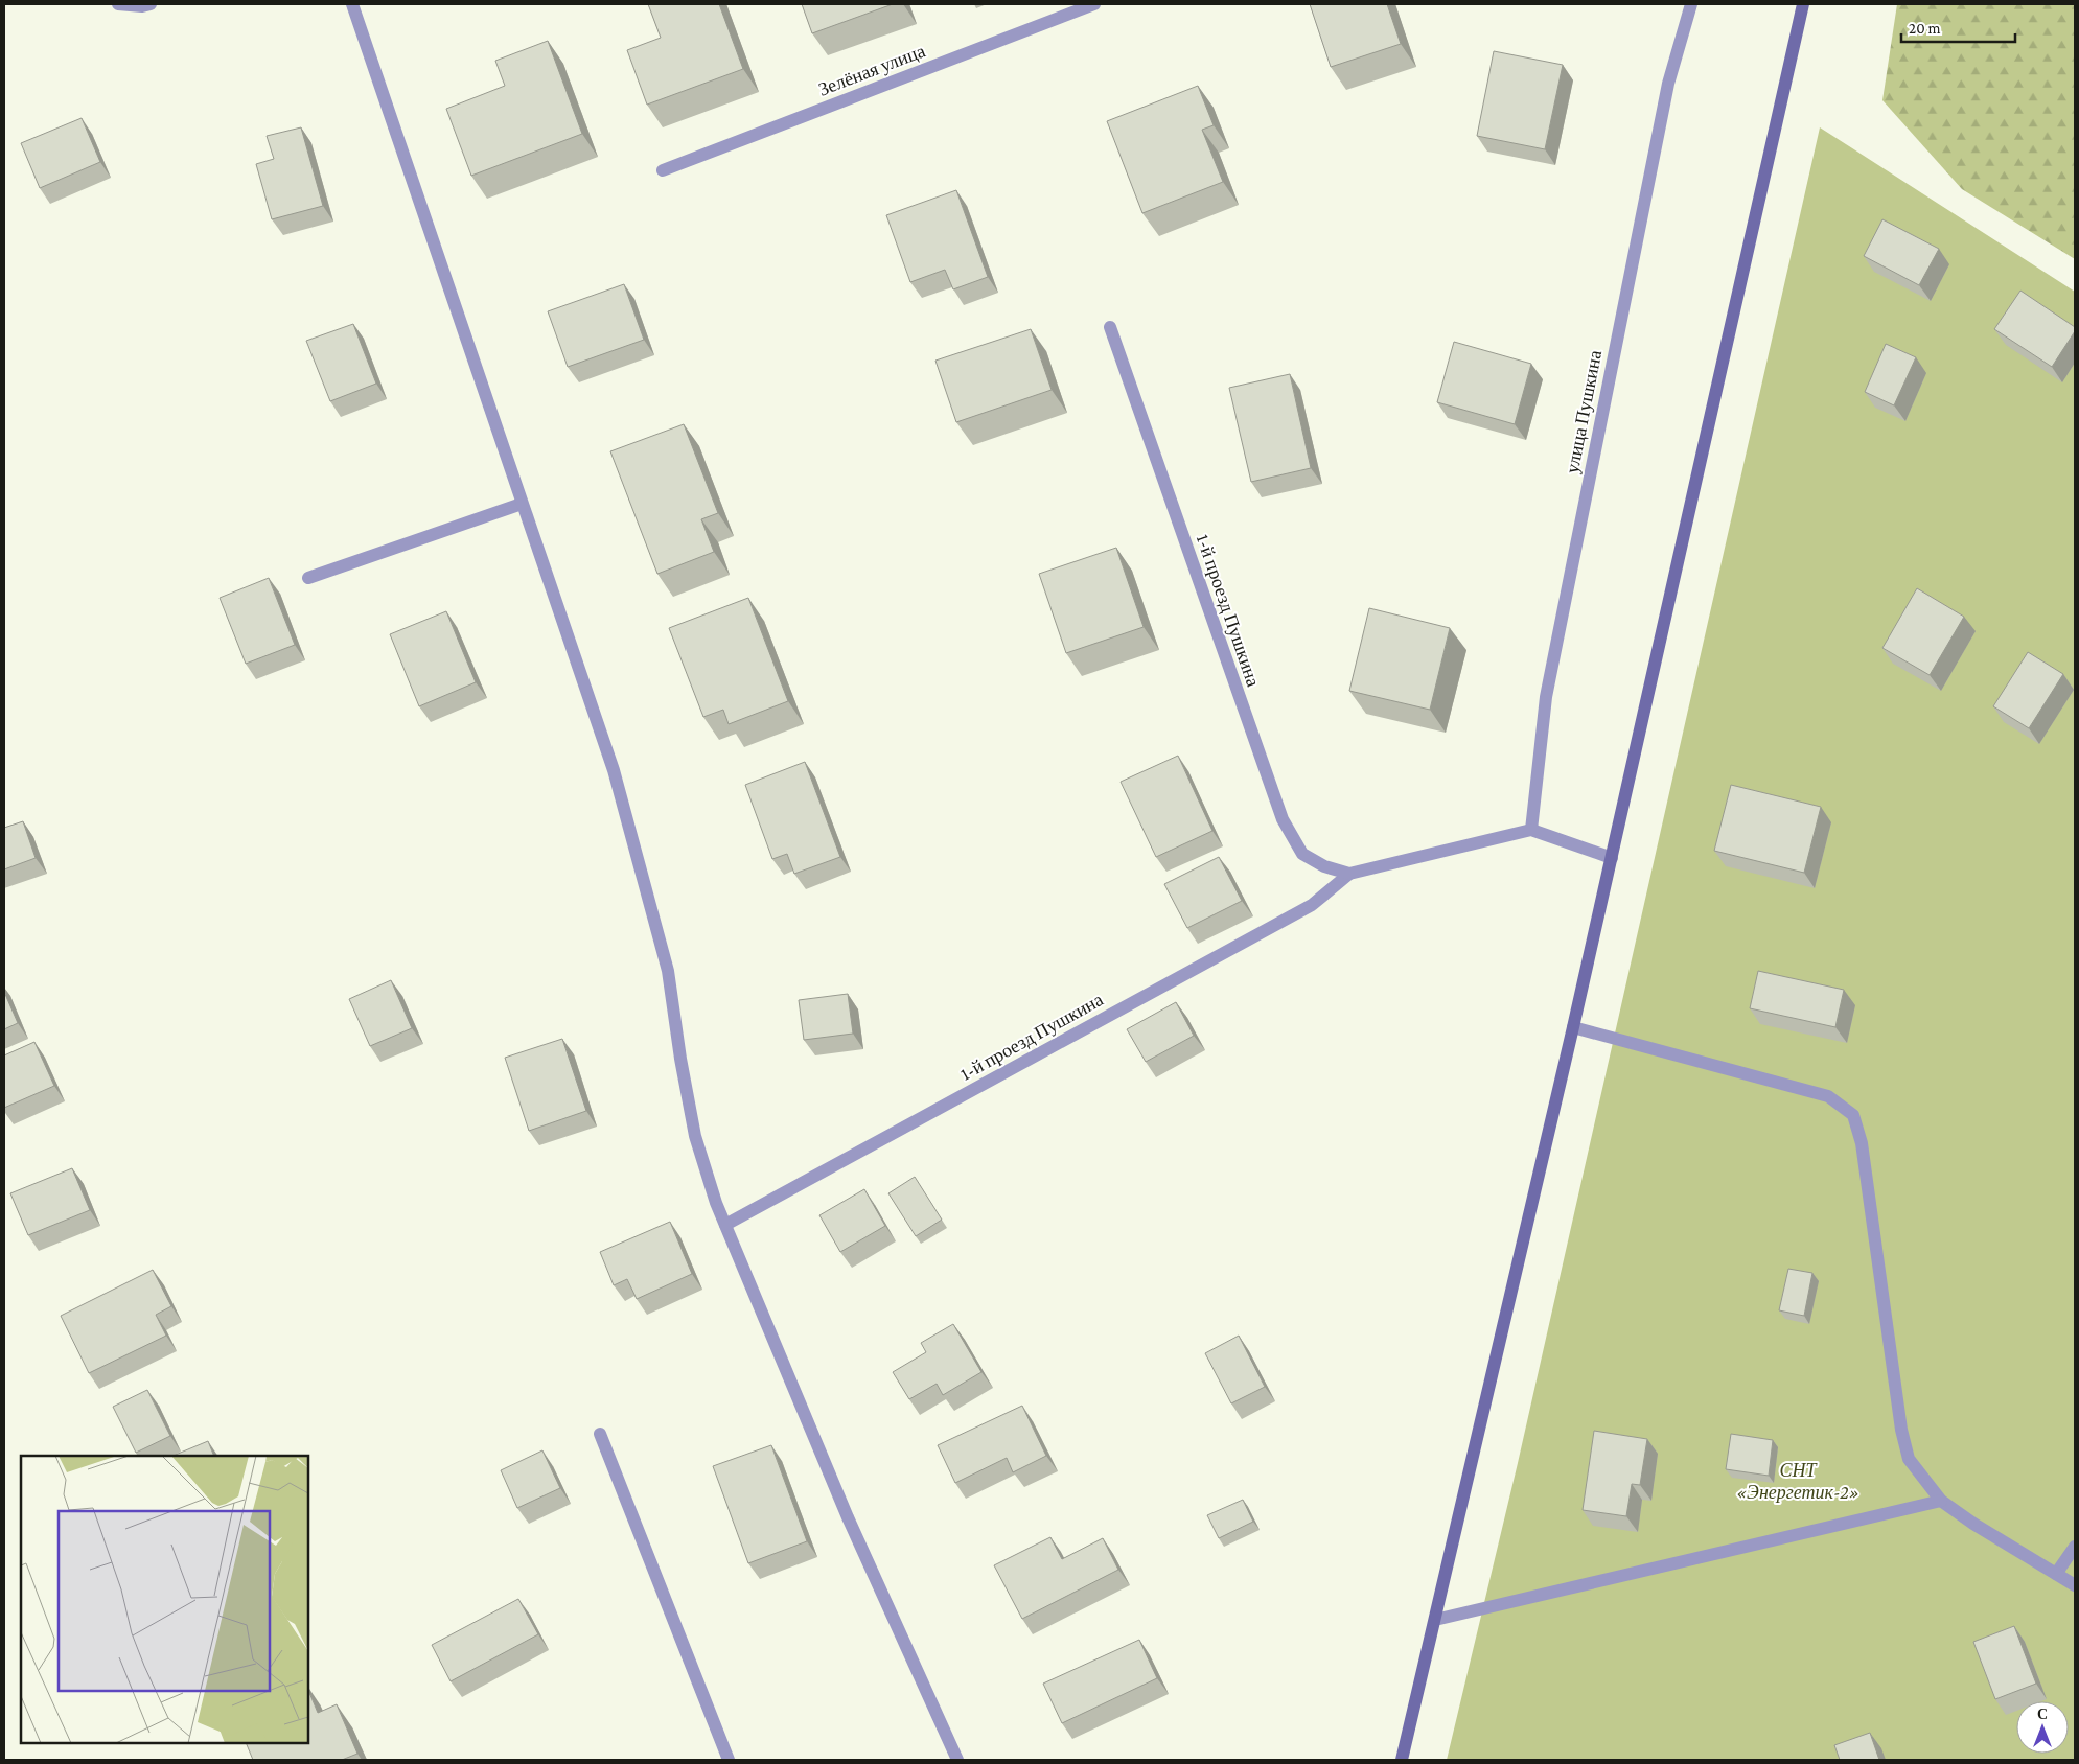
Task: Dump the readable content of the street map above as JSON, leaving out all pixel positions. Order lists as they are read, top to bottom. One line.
{"streets":{"street":["Зелёная улица","улица Пушкина","1-й проезд Пушкина"]},"crossings":[["улица Пушкина","1-й проезд Пушкина"]],"parks":["СНТ «Энергетик-2»"],"scale_bar":"20 m","north":"top"}
